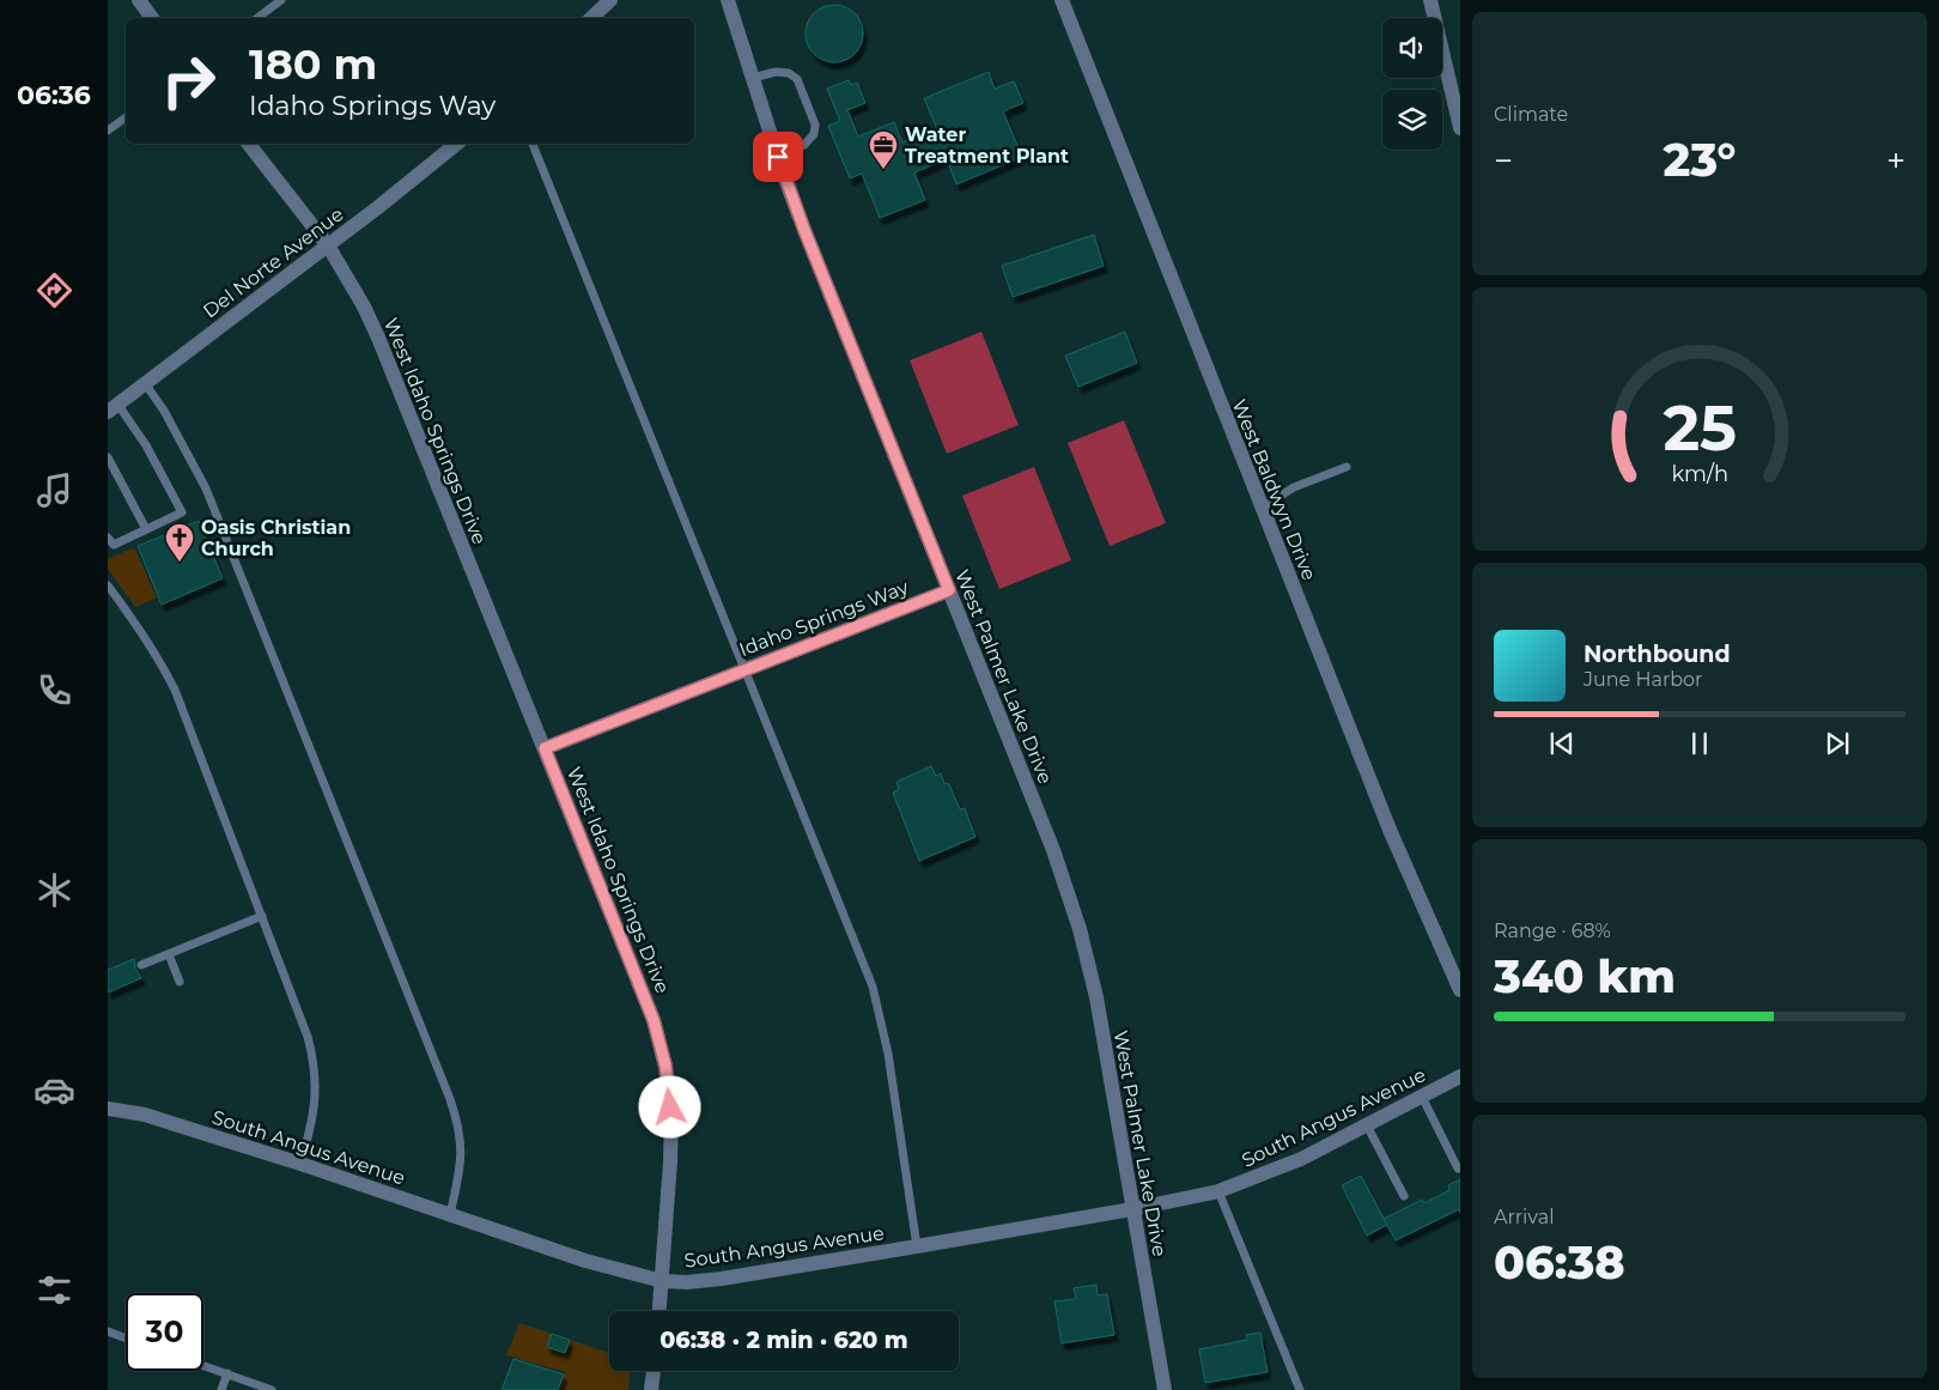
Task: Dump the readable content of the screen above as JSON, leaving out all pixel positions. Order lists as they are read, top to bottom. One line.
{"streets":{"street":["Del Norte Avenue","West Idaho Springs Drive","West Baldwyn Drive","Idaho Springs Way","West Palmer Lake Drive","South Angus Avenue"]},"crossings":[["Del Norte Avenue","West Idaho Springs Drive"],["West Idaho Springs Drive","Idaho Springs Way"],["West Idaho Springs Drive","South Angus Avenue"],["Idaho Springs Way","West Palmer Lake Drive"],["West Palmer Lake Drive","South Angus Avenue"]],"places":{"office":["Water Treatment Plant"],"church":["Oasis Christian Church"]},"page":{"tabs":"06:36","tile":["Climate",["Range · 68%","340 km"],["Arrival","06:38"]],"turn":["180 m","Idaho Springs Way"],"heat":["−","23°","+"],"song":["Northbound","June Harbor"],"limit":"30","trip":"06:38 · 2 min · 620 m","gauge":["25","km/h"]}}
